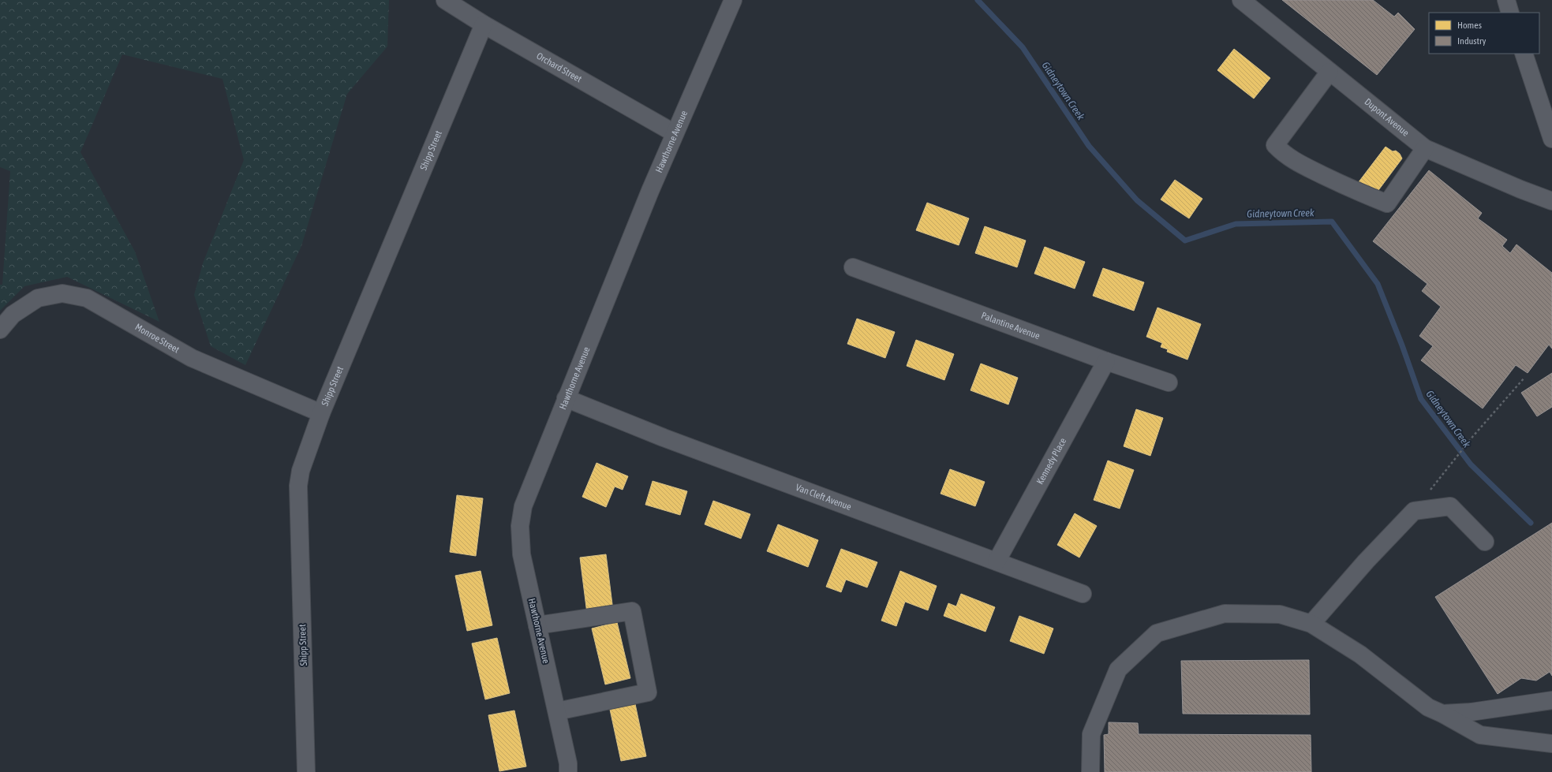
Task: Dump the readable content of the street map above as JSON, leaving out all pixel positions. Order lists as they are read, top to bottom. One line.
{"streets":{"street":["Orchard Street","Dupont Avenue","Hawthorne Avenue","Shipp Street","Palantine Avenue","Monroe Street","Kennedy Place","Van Cleft Avenue"]},"crossings":[["Orchard Street","Hawthorne Avenue"],["Orchard Street","Shipp Street"],["Hawthorne Avenue","Van Cleft Avenue"],["Shipp Street","Monroe Street"],["Palantine Avenue","Kennedy Place"],["Kennedy Place","Van Cleft Avenue"]],"water":["Gidneytown Creek"],"legend":["Homes","Industry"]}
